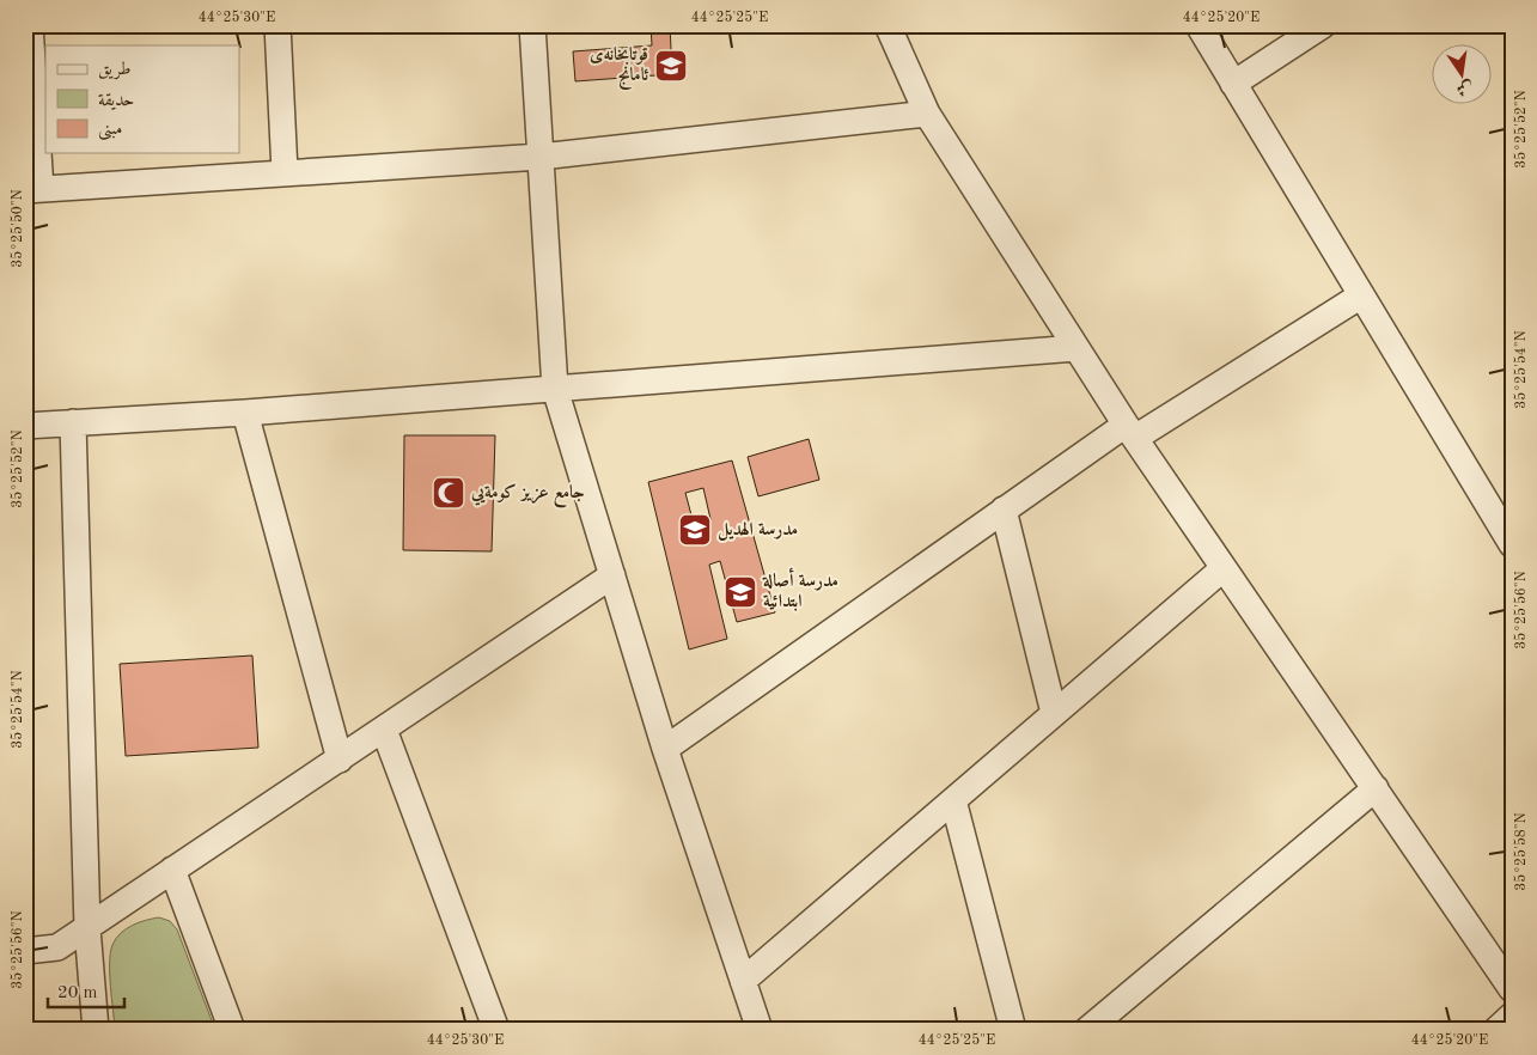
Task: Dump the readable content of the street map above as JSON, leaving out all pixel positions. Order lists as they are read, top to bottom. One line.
{"places":{"school or university":["قوتابخانەى ئامانج","مدرسة الهديل","مدرسة أصالة ابتدائية"],"mosque":["جامع عزيز كومةيي"]},"legend":["طريق","حديقة","مبنى"],"scale_bar":"20 m","north":"bottom","coordinates":["44°25'30\"E","44°25'25\"E","44°25'20\"E","35°25'52\"N","35°25'50\"N","35°25'54\"N","35°25'56\"N","35°25'58\"N"]}
